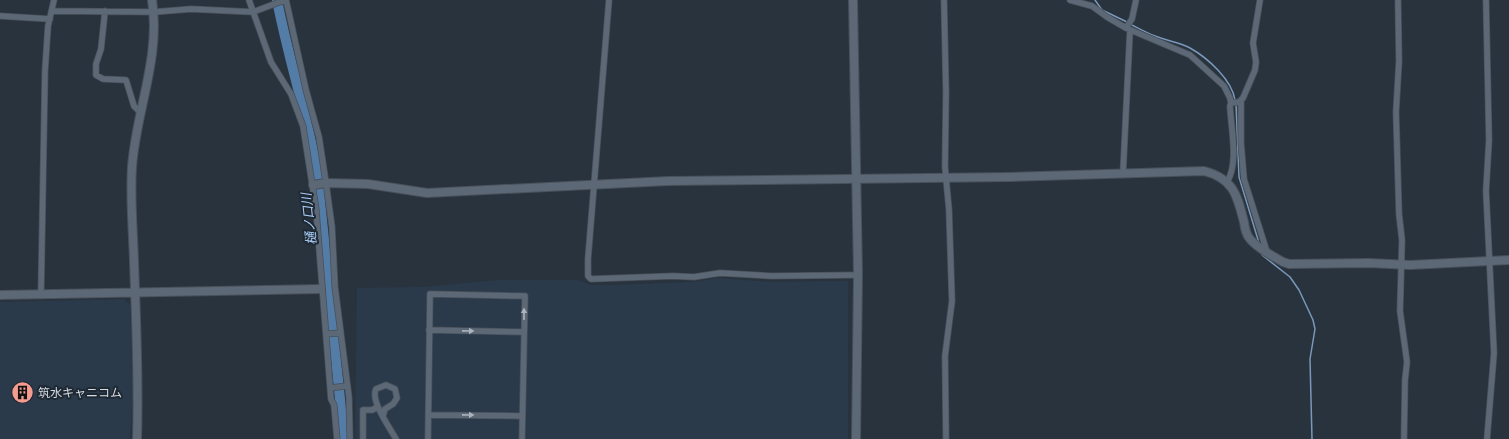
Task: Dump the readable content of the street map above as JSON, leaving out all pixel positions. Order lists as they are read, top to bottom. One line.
{"water":["樋ノ口川"],"places":{"building":["筑水キャニコム"]}}
